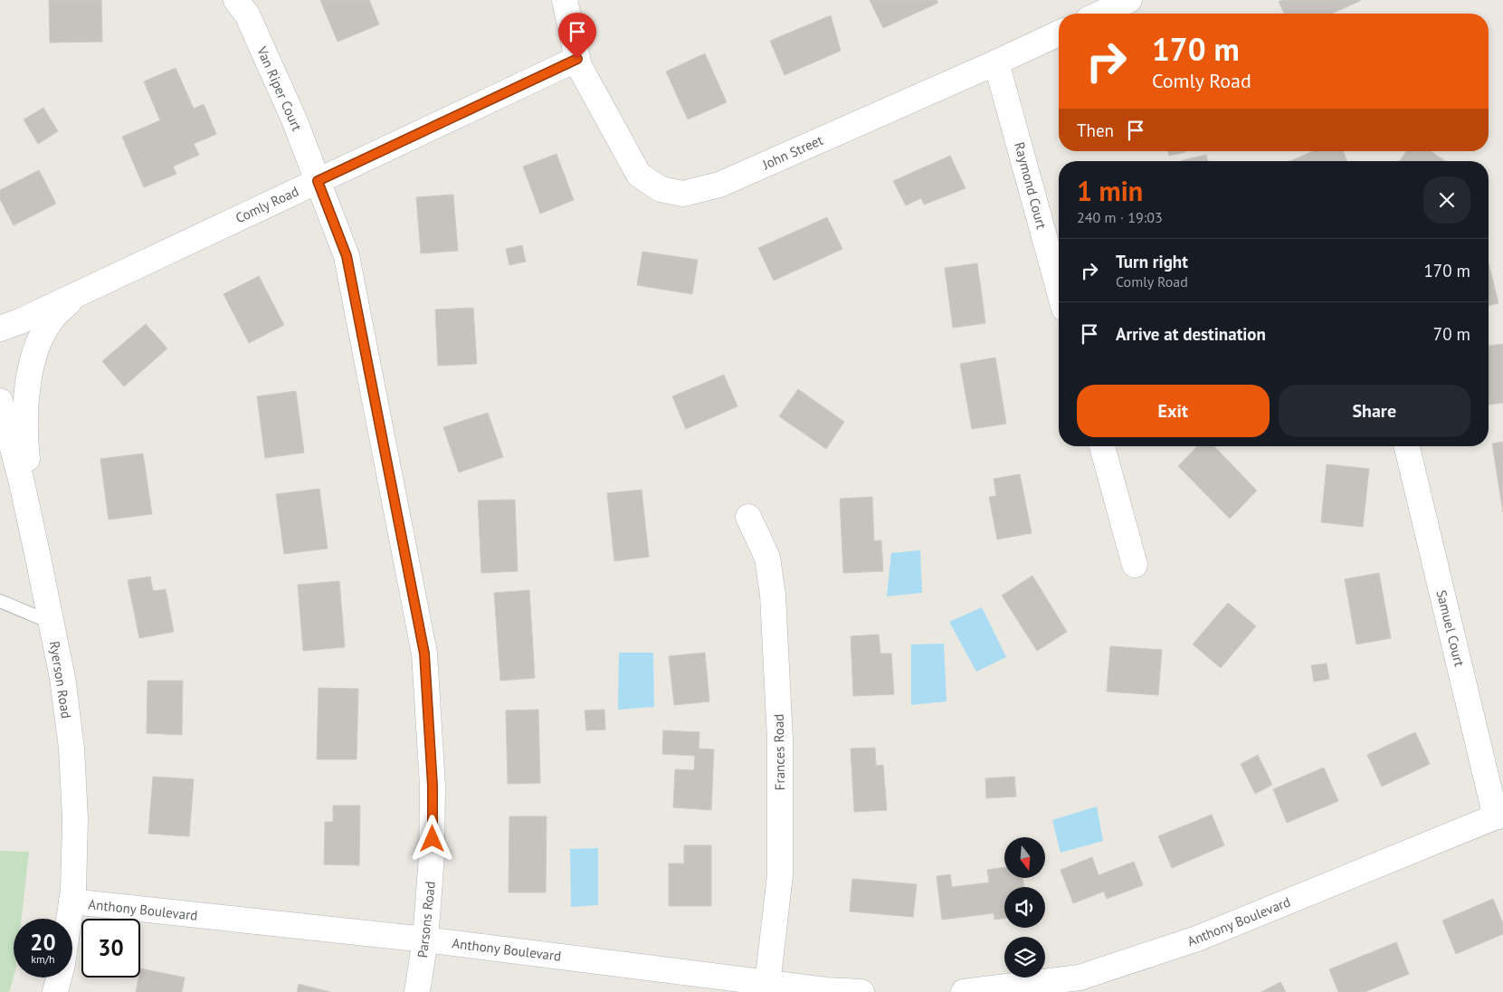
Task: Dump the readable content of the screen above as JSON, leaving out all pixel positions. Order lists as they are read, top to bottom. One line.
{"streets":{"street":["Van Riper Court","John Street","Raymond Court","Comly Road","Samuel Court","Ryerson Road","Frances Road","Anthony Boulevard","Parsons Road"]},"crossings":[["Van Riper Court","Comly Road"],["Van Riper Court","Parsons Road"],["John Street","Raymond Court"],["John Street","Comly Road"],["Comly Road","Parsons Road"],["Samuel Court","Anthony Boulevard"],["Ryerson Road","Anthony Boulevard"],["Frances Road","Anthony Boulevard"],["Anthony Boulevard","Parsons Road"]],"north":"bottom","page":{"turn":["170 m","Comly Road"],"then":"Then","heading":["1 min","240 m · 19:03"],"list":[{"name":"Turn right","note":"Comly Road","value":"170 m"},{"name":"Arrive at destination","value":"70 m"}],"buttons":["Exit","Share"],"speed":"20 km/h","limit":"30"}}
